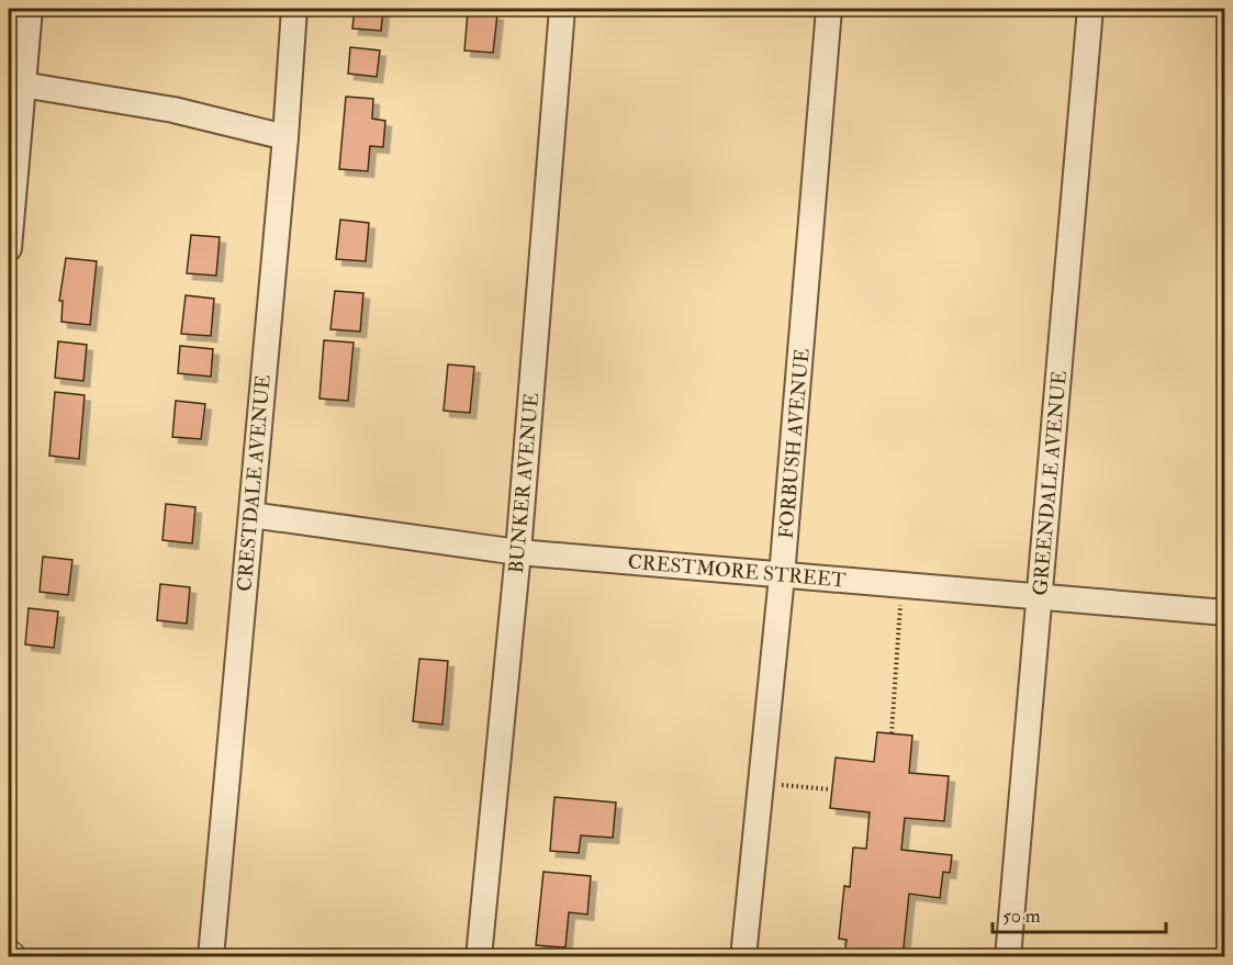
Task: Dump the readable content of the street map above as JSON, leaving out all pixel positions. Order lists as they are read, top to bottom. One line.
{"streets":{"street":["FORBUSH AVENUE","CRESTDALE AVENUE","BUNKER AVENUE","GREENDALE AVENUE","CRESTMORE STREET"]},"crossings":[["FORBUSH AVENUE","CRESTMORE STREET"],["CRESTDALE AVENUE","CRESTMORE STREET"],["BUNKER AVENUE","CRESTMORE STREET"],["GREENDALE AVENUE","CRESTMORE STREET"]],"scale_bar":"50 m"}
